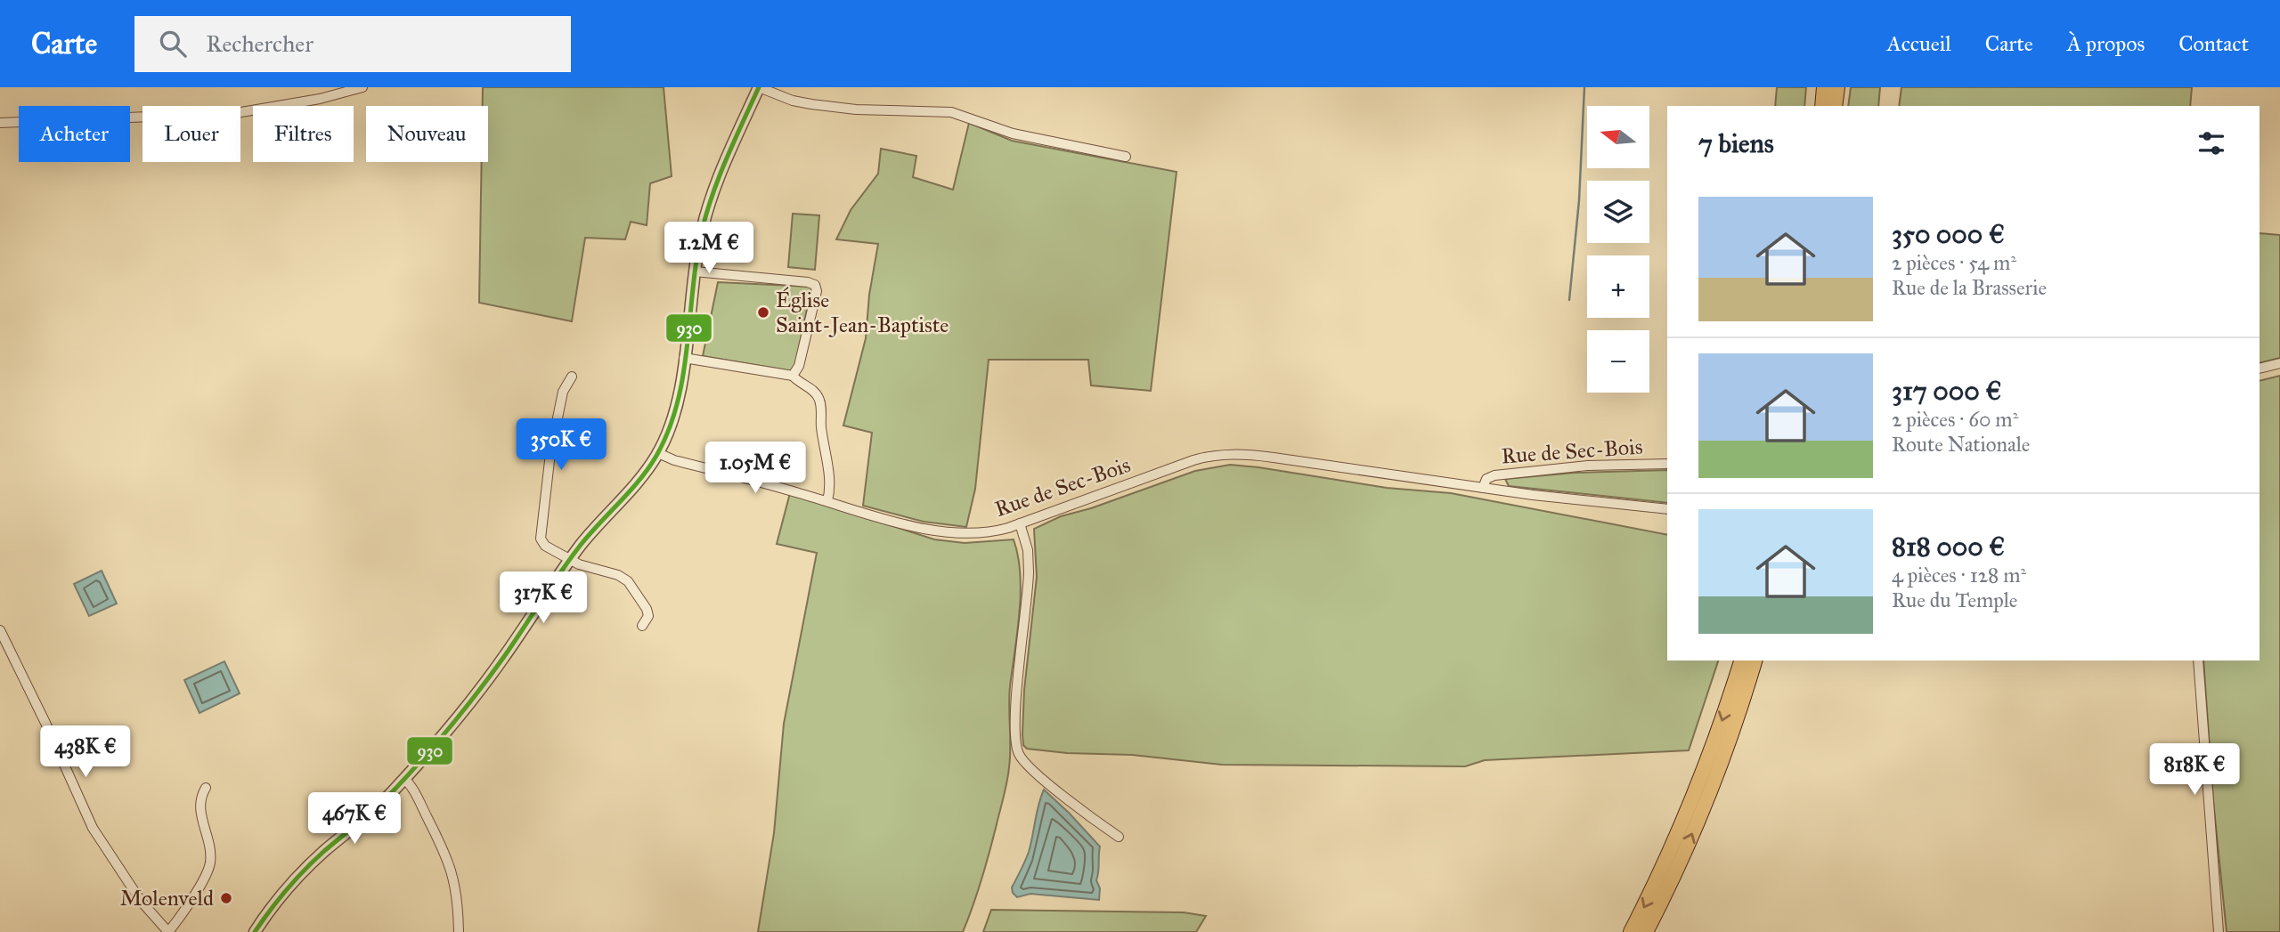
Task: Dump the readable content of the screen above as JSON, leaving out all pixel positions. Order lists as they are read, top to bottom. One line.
{"streets":{"street":["Rue de Sec-Bois"]},"places":["Église Saint-Jean-Baptiste","Molenveld"],"lines":["transit line 930"],"north":"left","page":{"header":"Carte","search":"Rechercher","nav":["Accueil","Carte","À propos","Contact"],"map_buttons":["+","−"],"chip":["Acheter","Louer","Filtres","Nouveau"],"heading":"7 biens","list":[{"name":"350 000 €","note":"2 pièces · 54 m² · Rue de la Brasserie"},{"name":"317 000 €","note":"2 pièces · 60 m² · Route Nationale"},{"name":"818 000 €","note":"4 pièces · 128 m² · Rue du Temple"}],"price":["1.2M €","350K €","1.05M €","317K €","438K €","818K €","467K €"]}}
